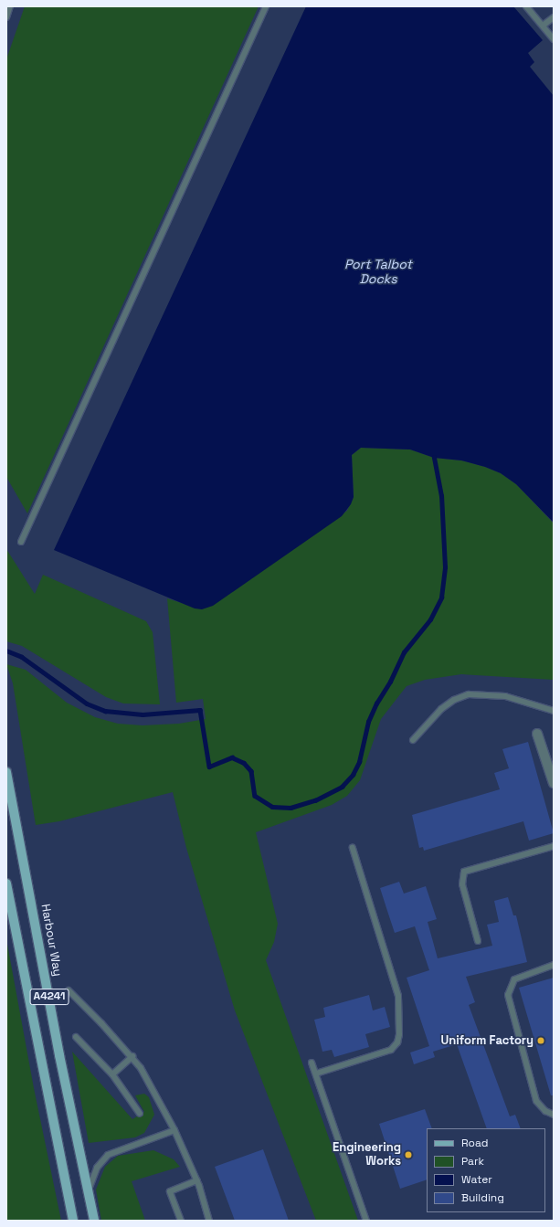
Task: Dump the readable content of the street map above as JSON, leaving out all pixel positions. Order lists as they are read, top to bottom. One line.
{"streets":{"main road":["Harbour Way","A4241"]},"water":["Port Talbot Docks"],"places":["Uniform Factory","Engineering Works"],"legend":["Road","Park","Water","Building"]}
